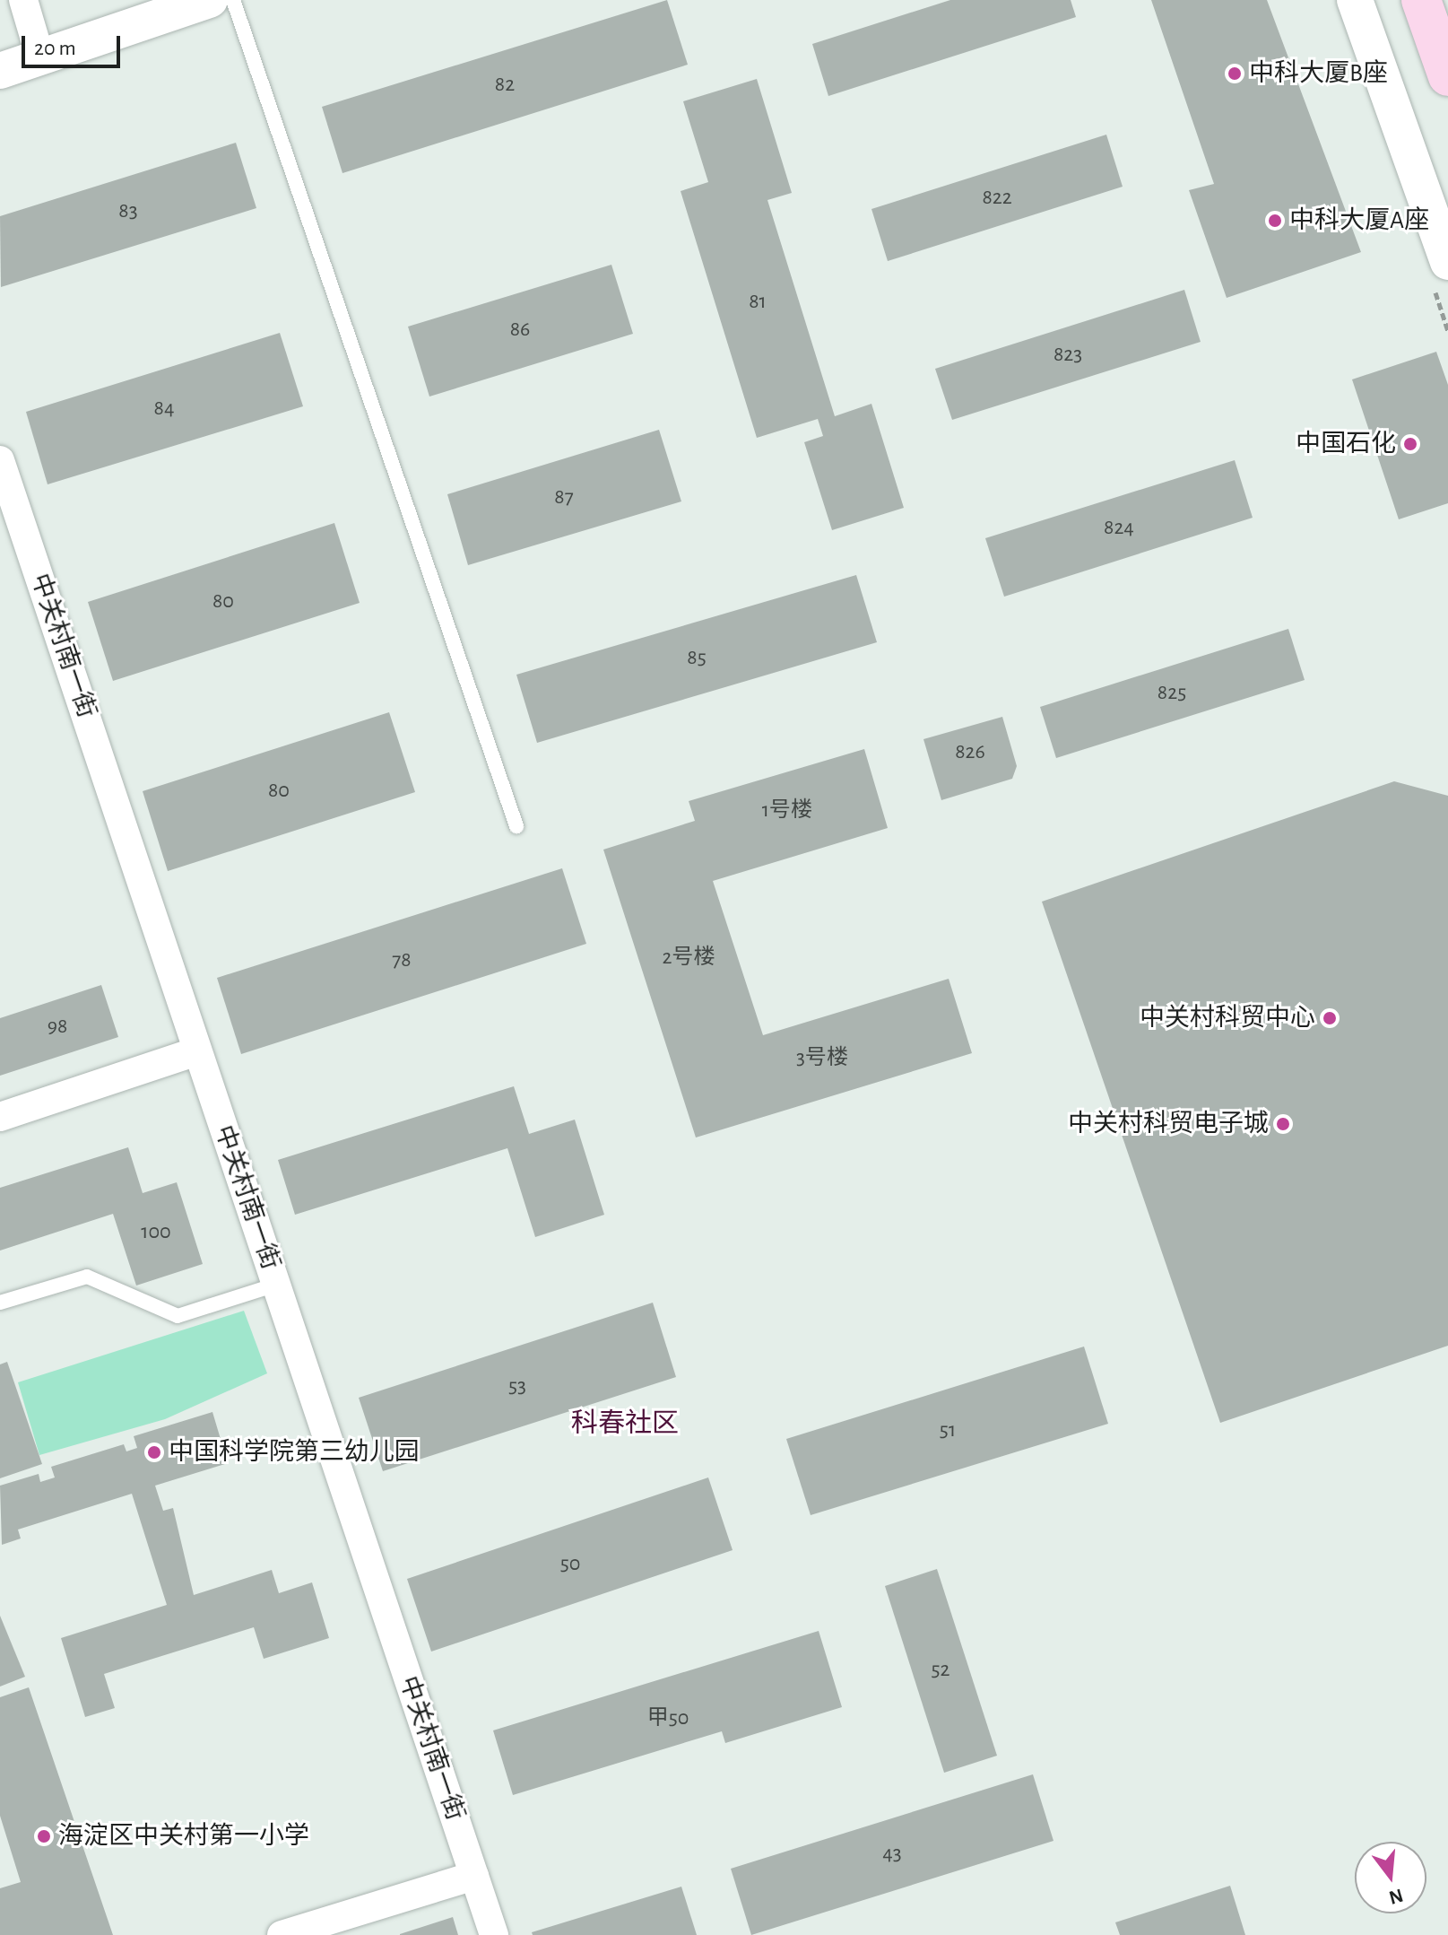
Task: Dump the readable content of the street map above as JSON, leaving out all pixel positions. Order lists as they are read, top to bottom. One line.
{"streets":{"street":["中关村南一街"]},"districts":["科春社区"],"places":["中科大厦B座","中科大厦A座","中国石化","中关村科贸中心","中关村科贸电子城","中国科学院第三幼儿园","海淀区中关村第一小学"],"house_numbers":["82","822","83","81","86","823","84","87","824","80","85","825","826","80","1号楼","2号楼","78","98","3号楼","100","53","51","50","52","甲50","43"],"scale_bar":"20 m","north":"bottom"}
